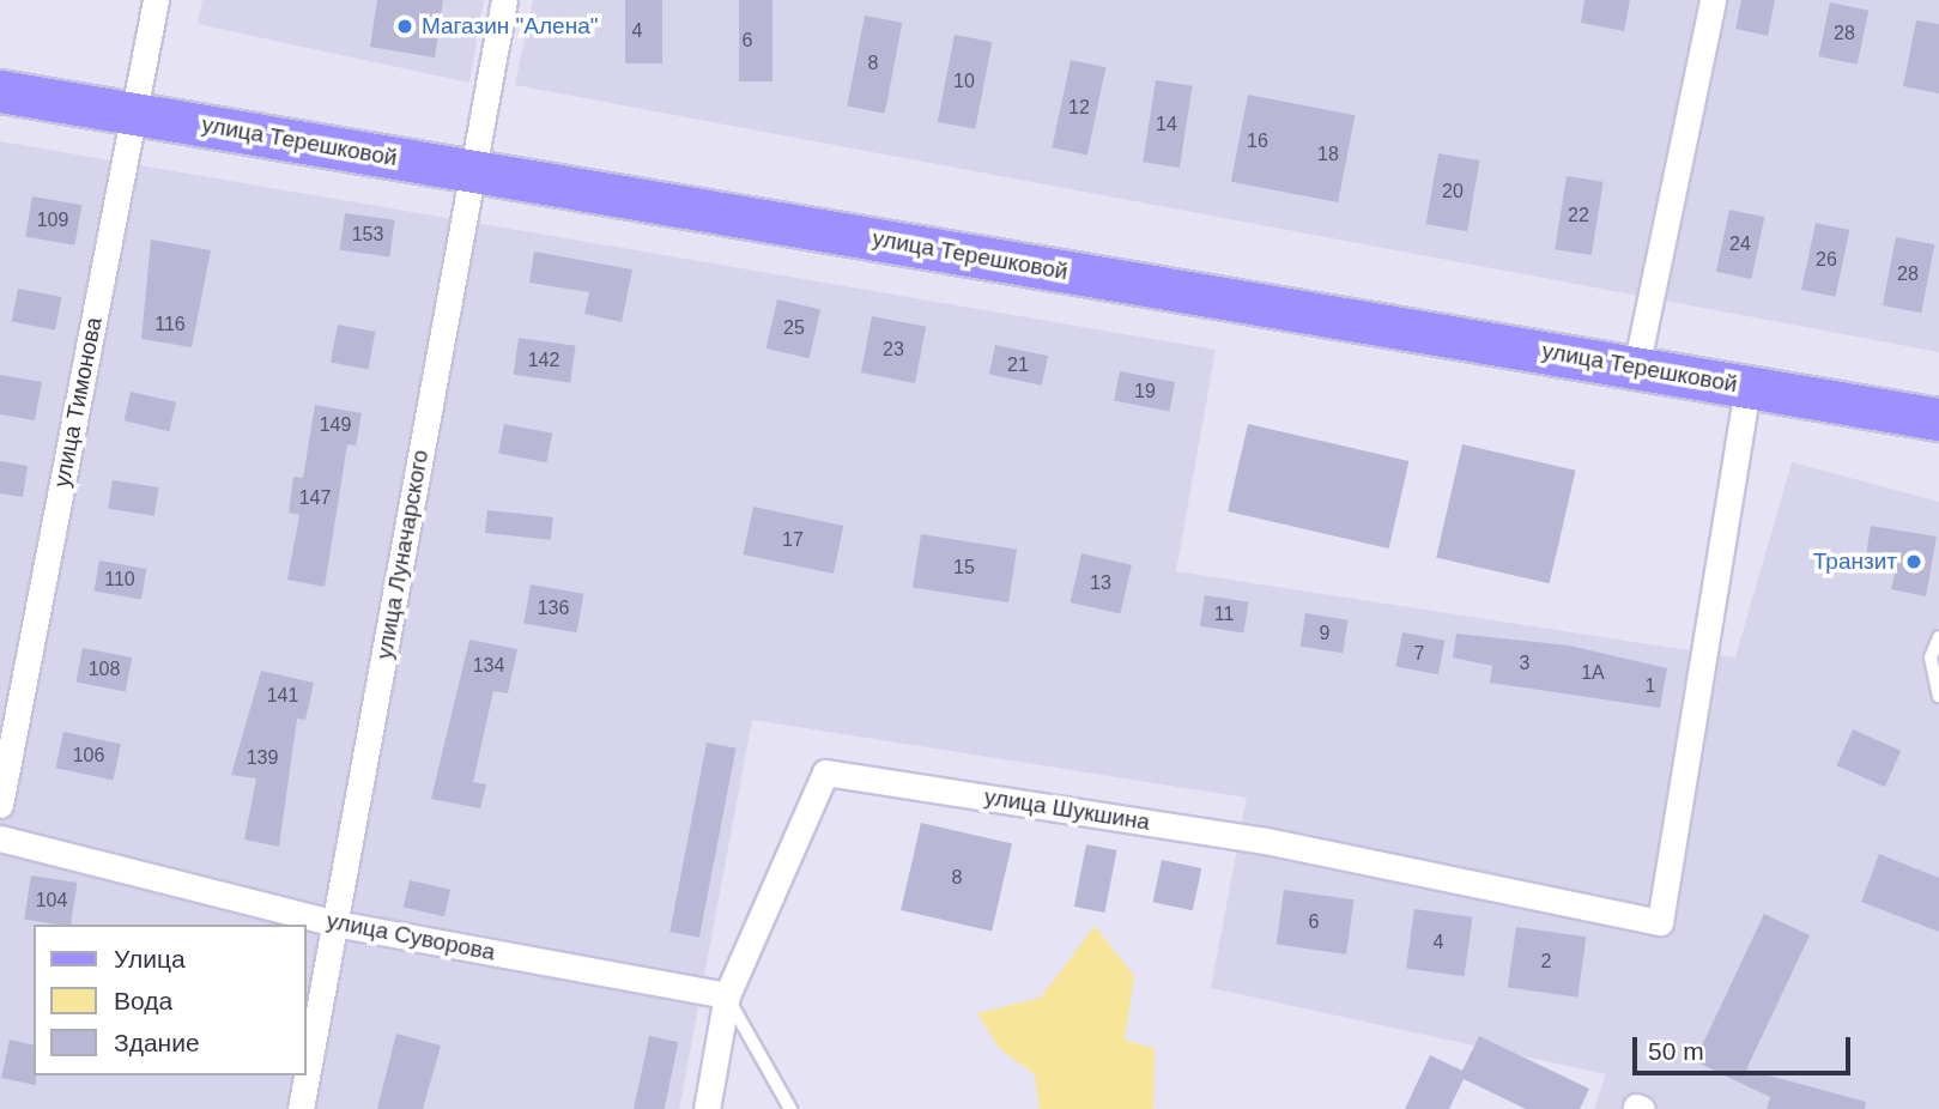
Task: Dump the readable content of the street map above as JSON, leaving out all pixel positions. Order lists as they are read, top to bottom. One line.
{"streets":{"main road":["улица Терешковой"],"street":["улица Тимонова","улица Луначарского","улица Шукшина","улица Суворова"]},"crossings":[["улица Терешковой","улица Тимонова"],["улица Терешковой","улица Луначарского"],["улица Терешковой","улица Шукшина"],["улица Луначарского","улица Суворова"],["улица Шукшина","улица Суворова"]],"places":["Магазин \"Алена\"","Транзит"],"house_numbers":["4","28","6","8","10","12","14","16","18","20","22","109","153","24","26","28","116","25","23","142","21","19","149","147","17","15","110","13","136","11","9","7","3","134","108","1А","1","141","106","139","8","104","6","4","2"],"legend":["Улица","Вода","Здание"],"scale_bar":"50 m"}
